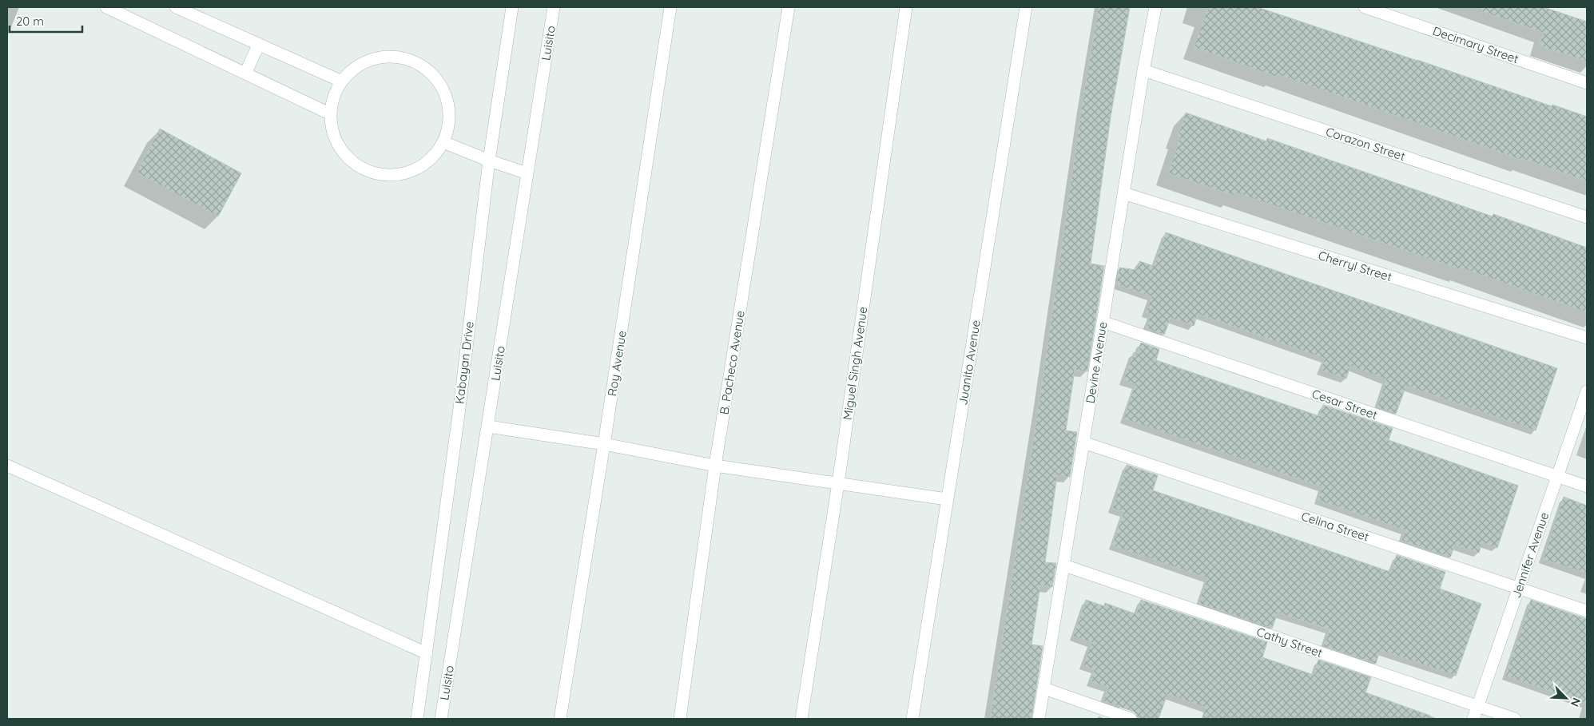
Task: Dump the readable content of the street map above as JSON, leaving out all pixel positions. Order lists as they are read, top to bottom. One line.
{"streets":{"street":["Luisito","Decimary Street","Corazon Street","Cherryl Street","Kabayan Drive","B. Pacheco Avenue","Juanito Avenue","Devine Avenue","Roy Avenue","Miguel Singh Avenue","Cesar Street","Celina Street","Jennifer Avenue","Cathy Street"]},"crossings":[["Corazon Street","Devine Avenue"],["Cherryl Street","Devine Avenue"],["Devine Avenue","Cesar Street"],["Devine Avenue","Celina Street"],["Devine Avenue","Cathy Street"],["Cesar Street","Jennifer Avenue"],["Celina Street","Jennifer Avenue"],["Jennifer Avenue","Cathy Street"]],"scale_bar":"20 m","north":"bottom right"}
